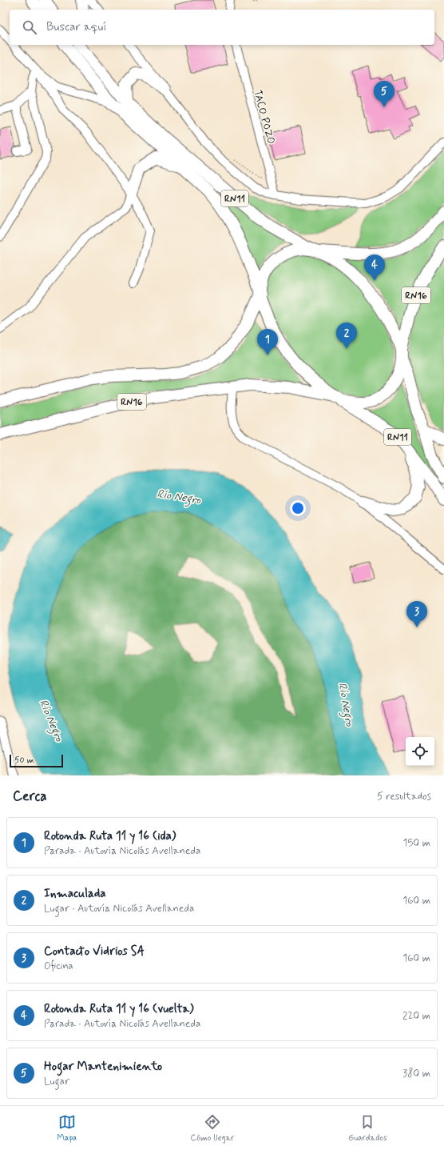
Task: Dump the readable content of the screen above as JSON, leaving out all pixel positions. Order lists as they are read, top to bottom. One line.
{"streets":{"highway":["RN11","RN16"],"street":["TACO POZO"]},"crossings":[["RN11","RN16"]],"water":["Río Negro"],"scale_bar":"50 m","page":{"search":"Buscar aquí","pins":["5","4","2","1","3"],"scale":"50 m","heading":["Cerca","5 resultados"],"list":[{"mark":"1","name":"Rotonda Ruta 11 y 16 (ida)","note":"Parada · Autovía Nicolás Avellaneda","value":"150 m"},{"mark":"2","name":"Inmaculada","note":"Lugar · Autovía Nicolás Avellaneda","value":"160 m"},{"mark":"3","name":"Contacto Vidrios SA","note":"Oficina","value":"160 m"},{"mark":"4","name":"Rotonda Ruta 11 y 16 (vuelta)","note":"Parada · Autovía Nicolás Avellaneda","value":"220 m"},{"mark":"5","name":"Hogar Mantenimiento","note":"Lugar","value":"380 m"}],"nav":["Mapa","Cómo llegar","Guardados"]}}
